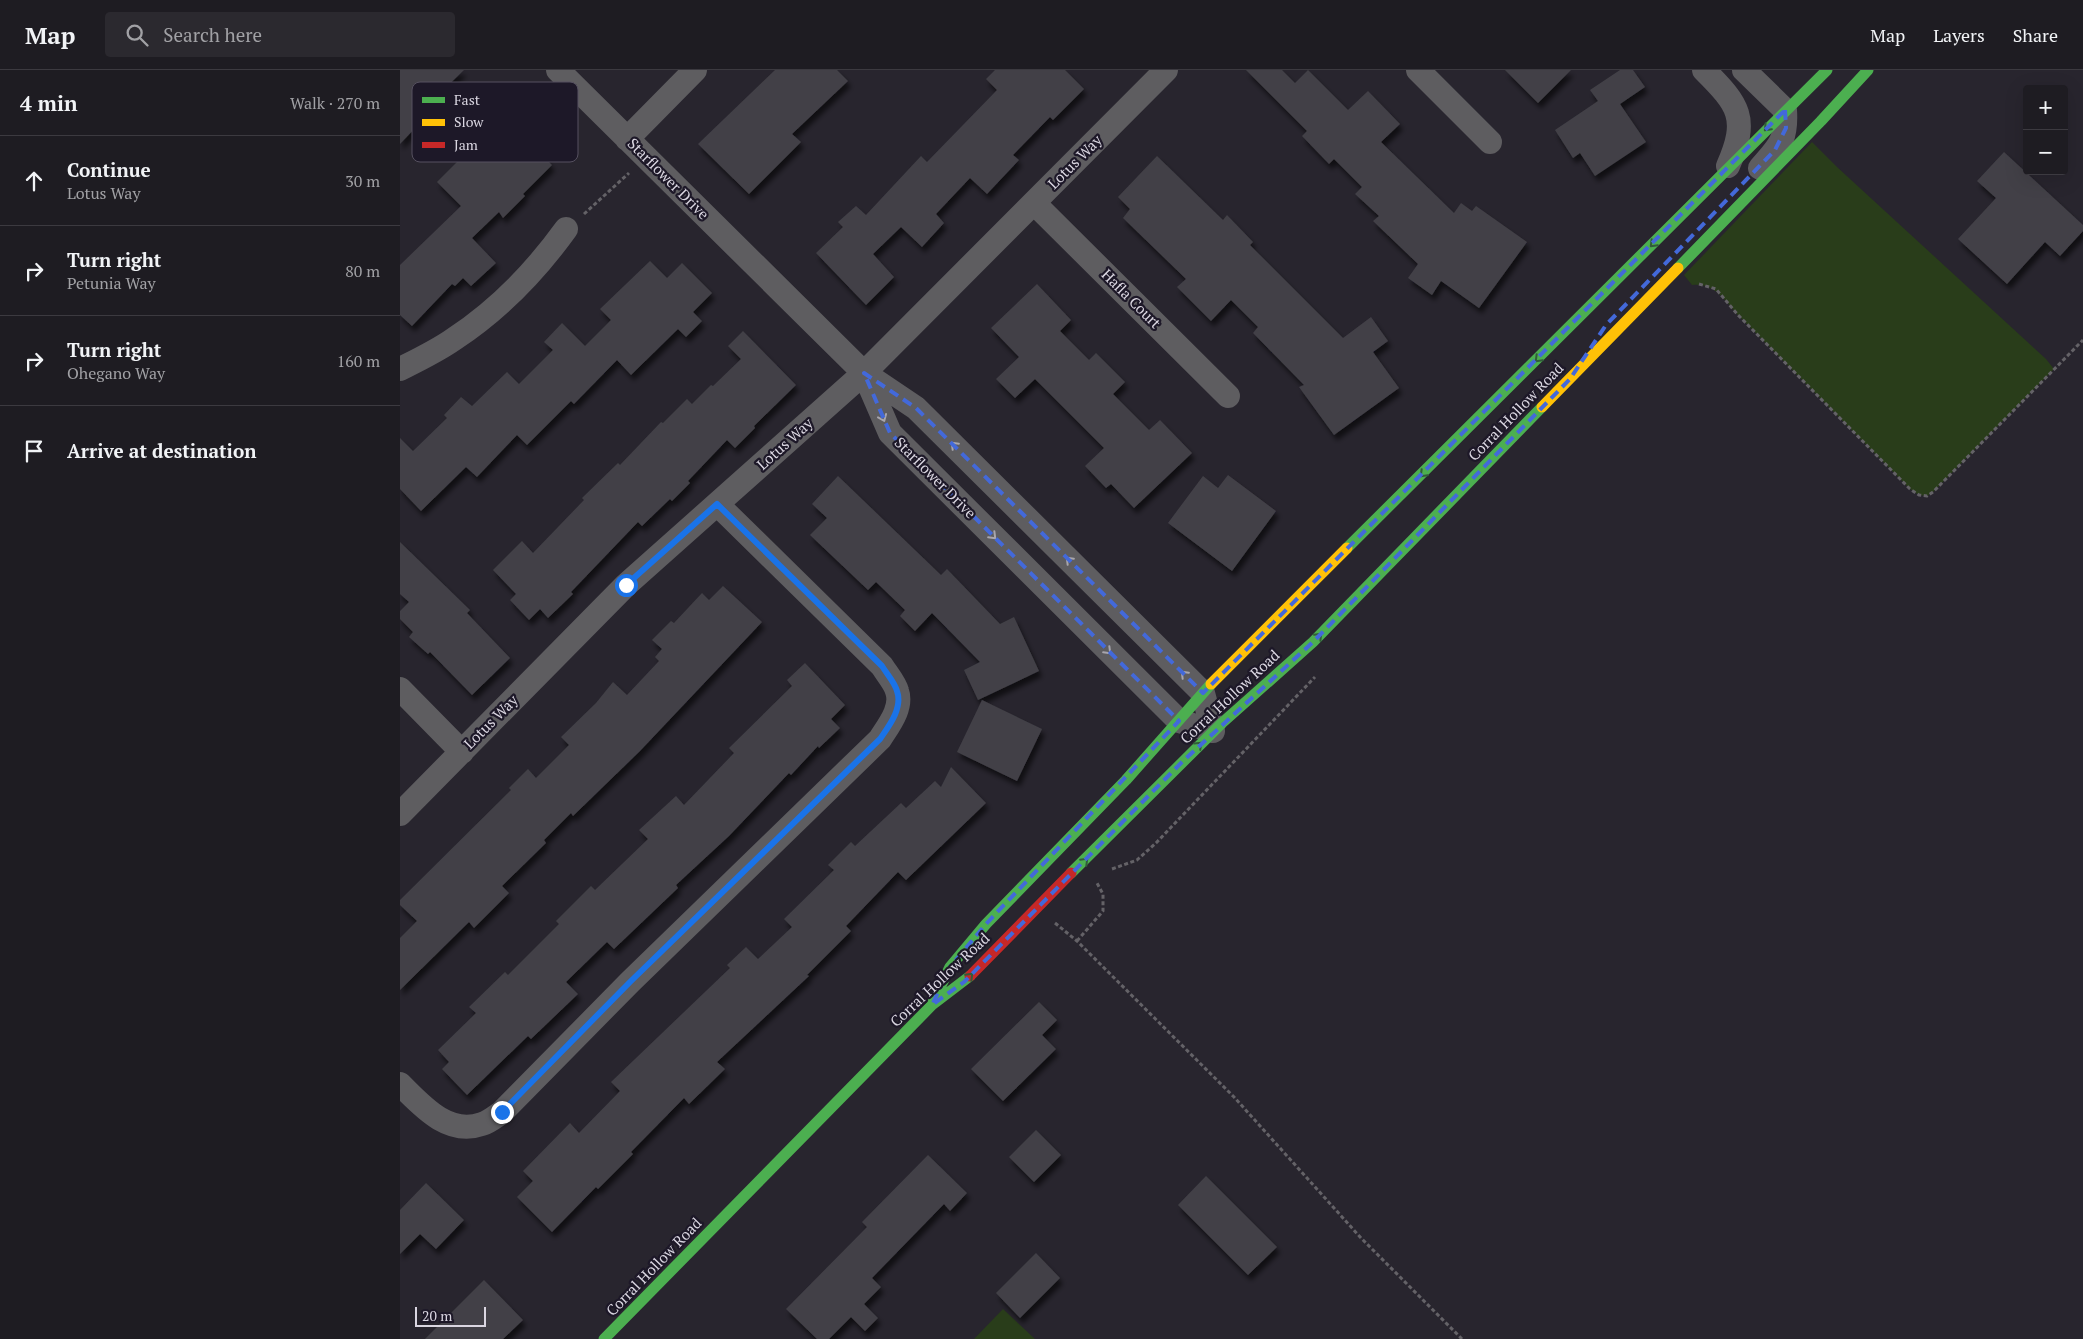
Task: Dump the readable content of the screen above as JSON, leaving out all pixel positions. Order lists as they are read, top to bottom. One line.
{"streets":{"main road":["Corral Hollow Road"],"street":["Lotus Way","Starflower Drive","Hafla Court"]},"crossings":[["Lotus Way","Starflower Drive"],["Lotus Way","Hafla Court"],["Starflower Drive","Corral Hollow Road"]],"legend":["Fast","Slow","Jam"],"scale_bar":"20 m","page":{"header":"Map","search":"Search here","nav":["Map","Layers","Share"],"heading":["4 min","Walk · 270 m"],"map_buttons":["+","−"],"list":[["Continue","Lotus Way","30 m"],["Turn right","Petunia Way","80 m"],["Turn right","Ohegano Way","160 m"],"Arrive at destination"],"scale":"20 m"}}
